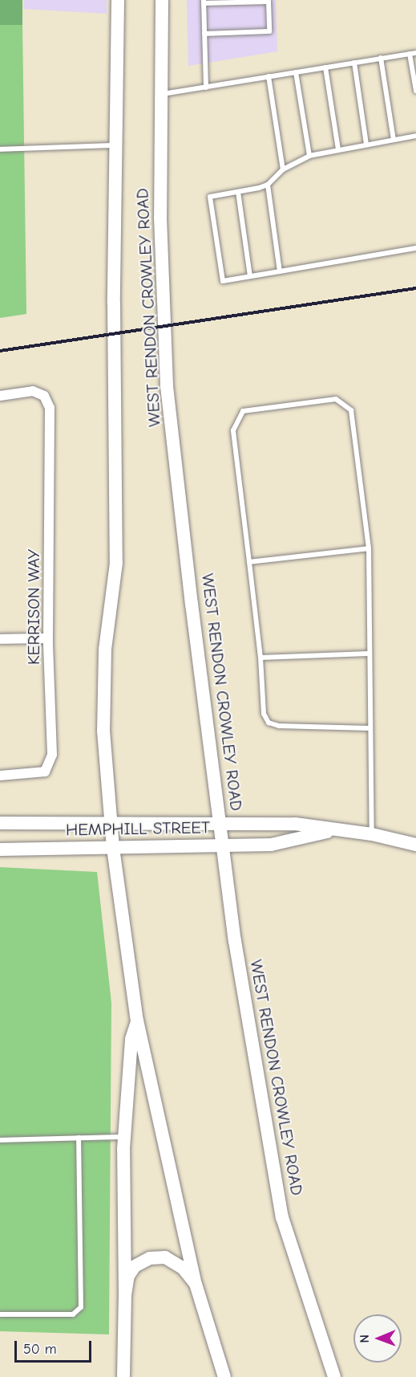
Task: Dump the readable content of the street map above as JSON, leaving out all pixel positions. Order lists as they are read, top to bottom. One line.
{"streets":{"main road":["WEST RENDON CROWLEY ROAD","HEMPHILL STREET"],"street":["KERRISON WAY"]},"crossings":[["WEST RENDON CROWLEY ROAD","HEMPHILL STREET"]],"scale_bar":"50 m","north":"left"}
